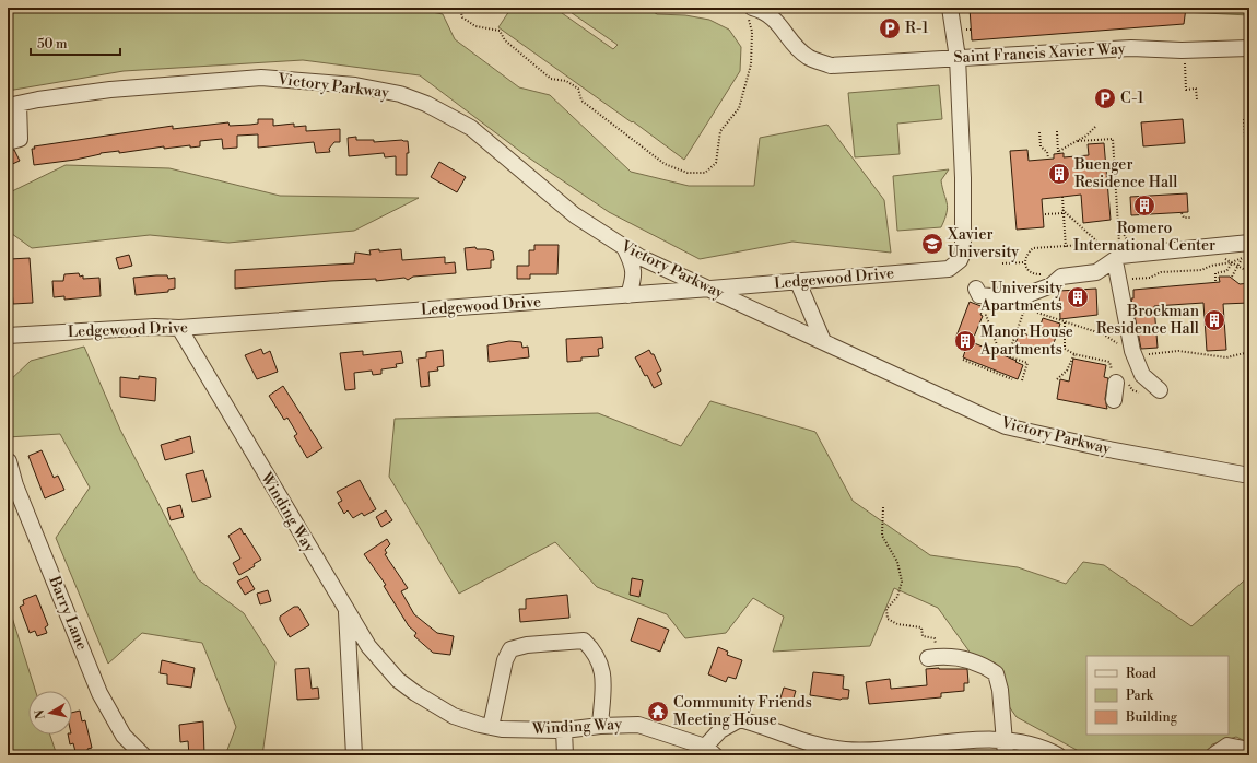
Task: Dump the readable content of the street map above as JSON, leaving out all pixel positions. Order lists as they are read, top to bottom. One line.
{"streets":{"street":["Saint Francis Xavier Way","Victory Parkway","Ledgewood Drive","Winding Way","Barry Lane"]},"crossings":[["Saint Francis Xavier Way","Ledgewood Drive"],["Victory Parkway","Ledgewood Drive"],["Ledgewood Drive","Winding Way"]],"places":{"parking":["R-1","C-1"],"building":["Buenger Residence Hall","Romero International Center","University Apartments","Brockman Residence Hall","Manor House Apartments"],"school or university":["Xavier University"],"temple":["Community Friends Meeting House"]},"legend":["Road","Park","Building"],"scale_bar":"50 m","north":"left"}
